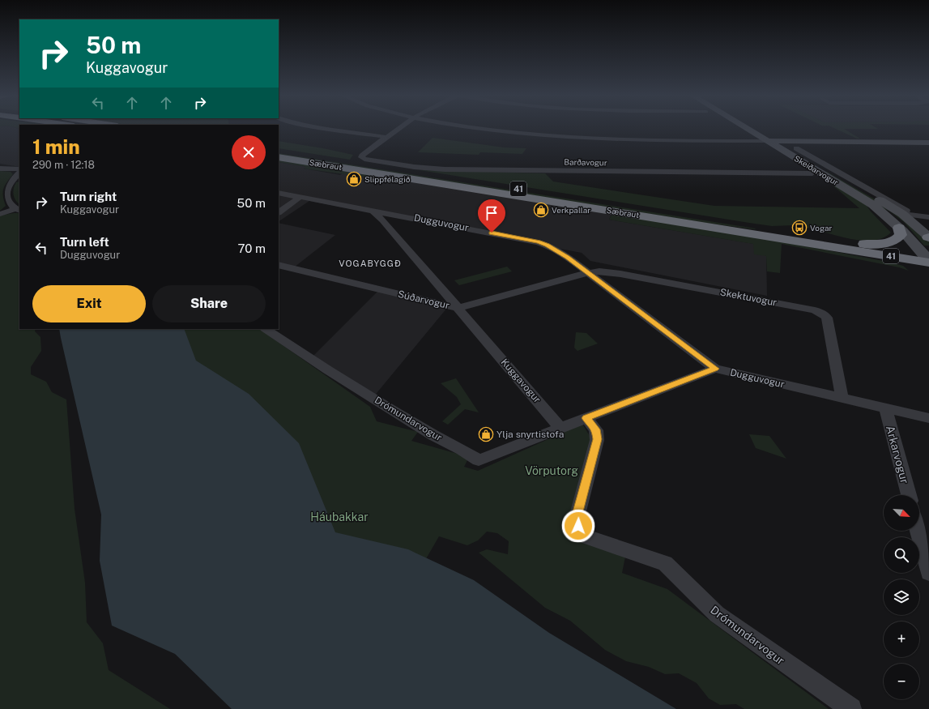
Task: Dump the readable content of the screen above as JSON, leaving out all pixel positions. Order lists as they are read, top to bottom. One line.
{"streets":{"highway":["Sæbraut","41"],"street":["Barðavogur","Skeiðarvogur","Dugguvogur","Skektuvogur","Súðarvogur","Kuggavogur","Drómundarvogur","Arkarvogur"]},"crossings":[["Sæbraut","Skeiðarvogur"],["Dugguvogur","Skektuvogur"],["Dugguvogur","Súðarvogur"],["Dugguvogur","Kuggavogur"],["Dugguvogur","Arkarvogur"],["Skektuvogur","Súðarvogur"],["Súðarvogur","Kuggavogur"],["Kuggavogur","Drómundarvogur"]],"districts":["VOGABYGGÐ"],"parks":["Vörputorg","Háubakkar"],"places":{"shop":["Slippfélagið","Verkpallar","Ylja snyrtistofa"],"bus stop":["Vogar"]},"north":"bottom right","page":{"turn":["50 m","Kuggavogur"],"heading":["1 min","290 m · 12:18"],"list":[{"name":"Turn right","note":"Kuggavogur","value":"50 m"},{"name":"Turn left","note":"Dugguvogur","value":"70 m"}],"buttons":["Exit","Share"],"map_buttons":["+","−"]}}
